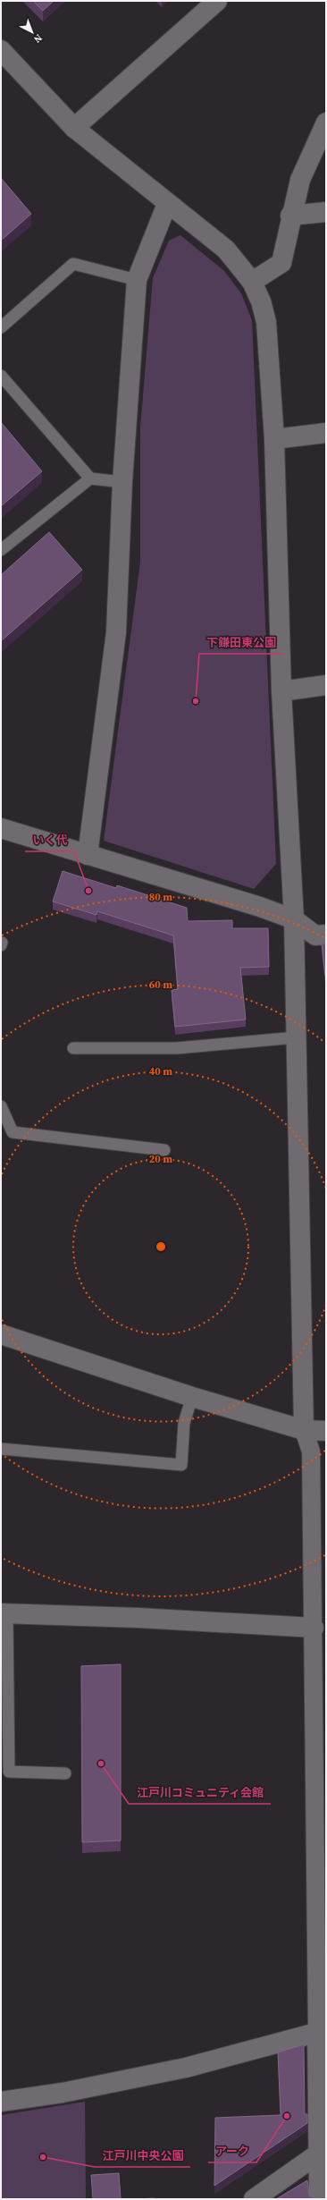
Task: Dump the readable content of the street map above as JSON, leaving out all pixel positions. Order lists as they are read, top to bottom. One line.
{"places":["下鎌田東公園","いく代","江戸川コミュニティ会館","アーク","江戸川中央公園"],"north":"bottom right","rings":["80 m","60 m","40 m","20 m"]}
